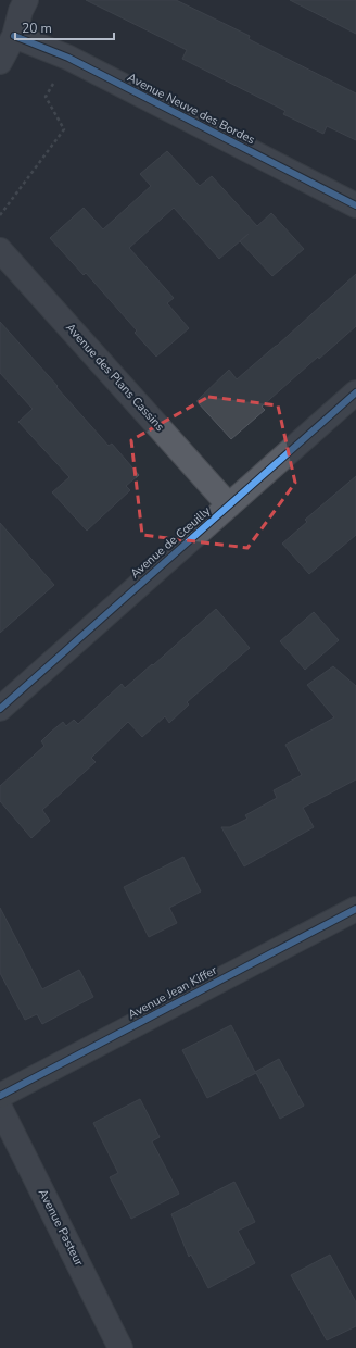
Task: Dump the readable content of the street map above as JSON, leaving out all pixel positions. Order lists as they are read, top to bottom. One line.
{"streets":{"street":["Avenue Neuve des Bordes","Avenue des Plans Cassins","Avenue de Cœuilly","Avenue Jean Kiffer","Avenue Pasteur"]},"crossings":[["Avenue des Plans Cassins","Avenue de Cœuilly"]],"scale_bar":"20 m"}
